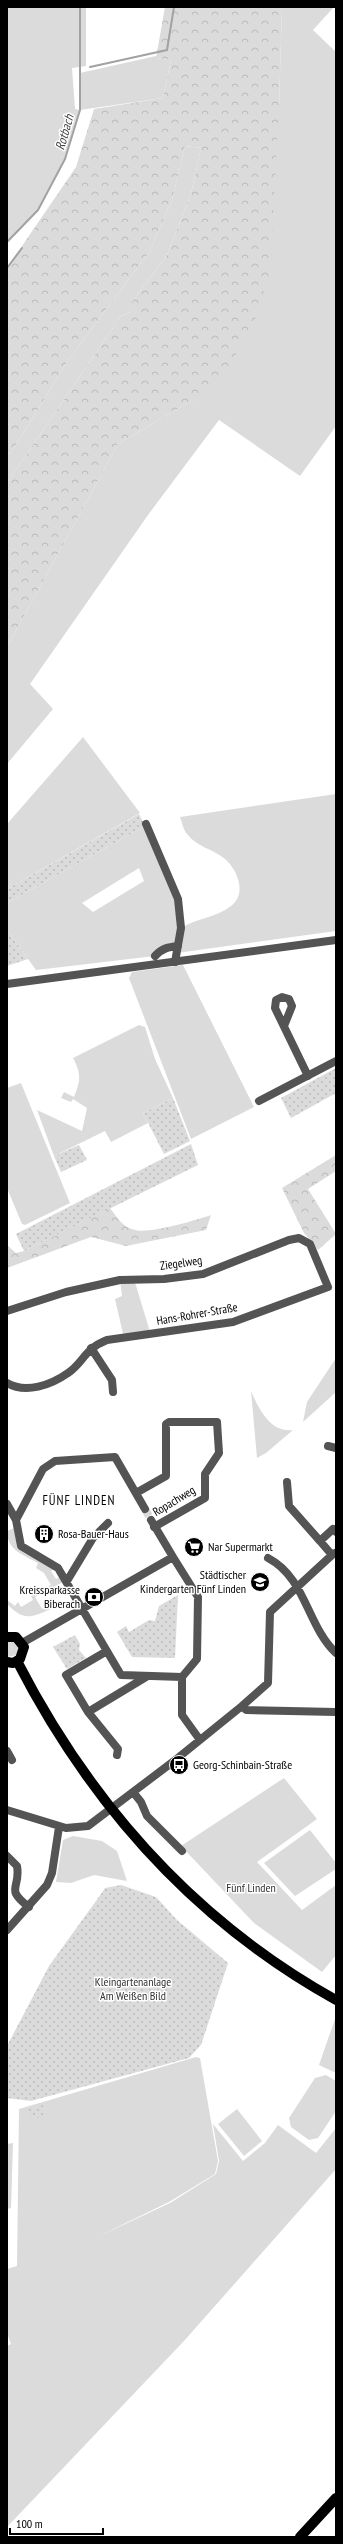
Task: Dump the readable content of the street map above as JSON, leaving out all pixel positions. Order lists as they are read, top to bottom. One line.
{"streets":{"street":["Ziegelweg","Hans-Rohrer-Straße","Ropachweg"]},"crossings":[["Ziegelweg","Hans-Rohrer-Straße"]],"districts":["FÜNF LINDEN"],"water":["Rotbach"],"parks":["Fünf Linden","Kleingartenanlage Am Weißen Bild"],"places":{"building":["Rosa-Bauer-Haus"],"supermarket":["Nar Supermarkt"],"school or university":["Städtischer Kindergarten Fünf Linden"],"bank":["Kreissparkasse Biberach"],"bus stop":["Georg-Schinbain-Straße"]},"scale_bar":"100 m"}
